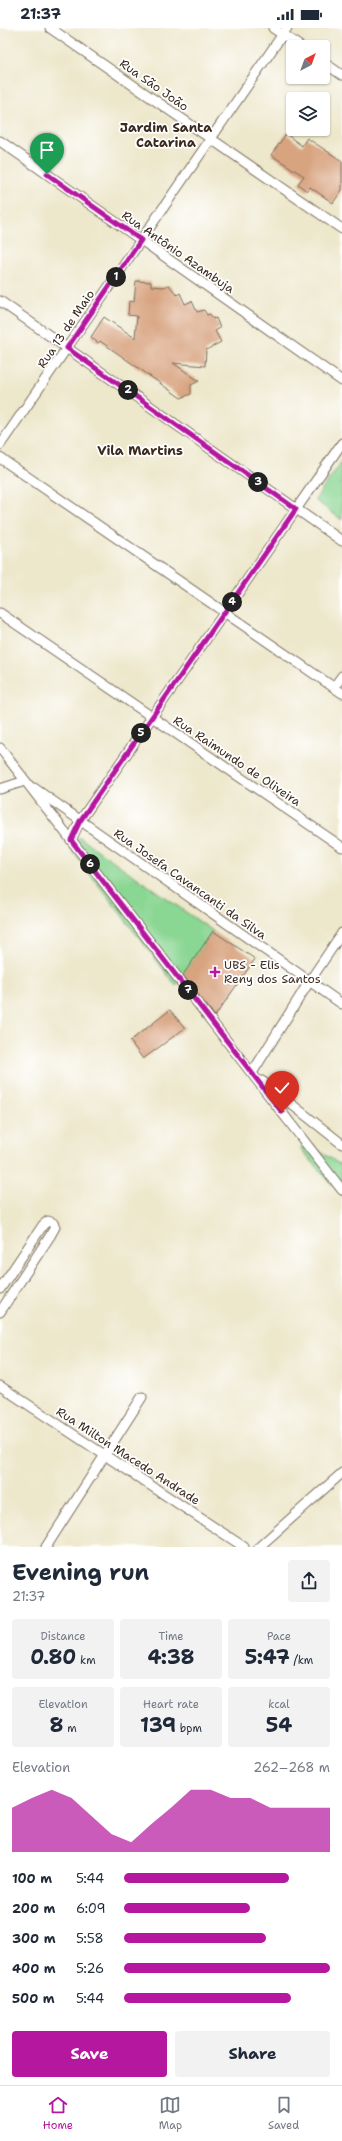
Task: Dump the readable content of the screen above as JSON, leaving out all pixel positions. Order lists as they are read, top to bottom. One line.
{"streets":{"street":["Rua São João","Rua Antônio Azambuja","Rua 13 de Maio","Rua Raimundo de Oliveira","Rua Josefa Cavancanti da Silva","Rua Milton Macedo Andrade"]},"crossings":[["Rua São João","Rua 13 de Maio"],["Rua Antônio Azambuja","Rua 13 de Maio"]],"districts":["Jardim Santa Catarina","Vila Martins"],"places":{"health":["UBS - Elis Reny dos Santos"]},"north":"top right","page":{"status":"21:37","pins":["1","2","3","4","5","6","7"],"heading":["Evening run","21:37"],"stats":[["Distance","0.80 km"],["Time","4:38"],["Pace","5:47 /km"],["Elevation","8 m"],["Heart rate","139 bpm"],["kcal","54"]],"chart":["Elevation","262–268 m"],"list":[{"name":"100 m","note":"5:44"},{"name":"200 m","note":"6:09"},{"name":"300 m","note":"5:58"},{"name":"400 m","note":"5:26"},{"name":"500 m","note":"5:44"}],"buttons":["Save","Share"],"tabs":["Home","Map","Saved"]}}
